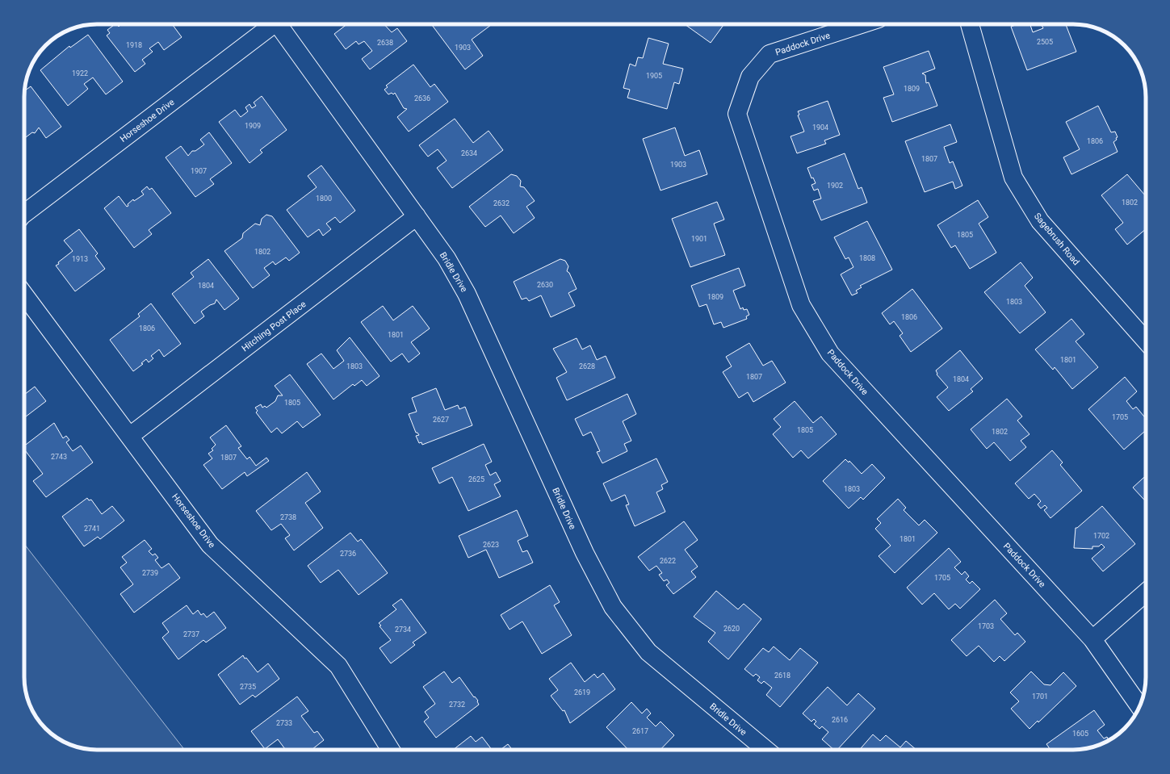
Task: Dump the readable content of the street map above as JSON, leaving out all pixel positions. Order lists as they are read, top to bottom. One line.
{"streets":{"street":["Paddock Drive","Horseshoe Drive","Sagebrush Road","Bridle Drive","Hitching Post Place"]},"crossings":[["Horseshoe Drive","Bridle Drive"],["Horseshoe Drive","Hitching Post Place"],["Bridle Drive","Hitching Post Place"]],"house_numbers":["2505","2638","1918","1903","1922","1905","1809","2636","1909","1904","1806","2634","1807","1903","1907","1902","1800","1802","2632","1805","1901","1802","1808","1913","2630","1804","1809","1803","1806","1806","1801","1801","1803","2628","1807","1804","1805","1705","2627","1805","1802","2743","1807","2625","1803","2738","2741","1702","1801","2623","2736","2622","2739","1705","1703","2620","2734","2737","2618","2735","2619","1701","2732","2616","2733","2617","1605"]}
